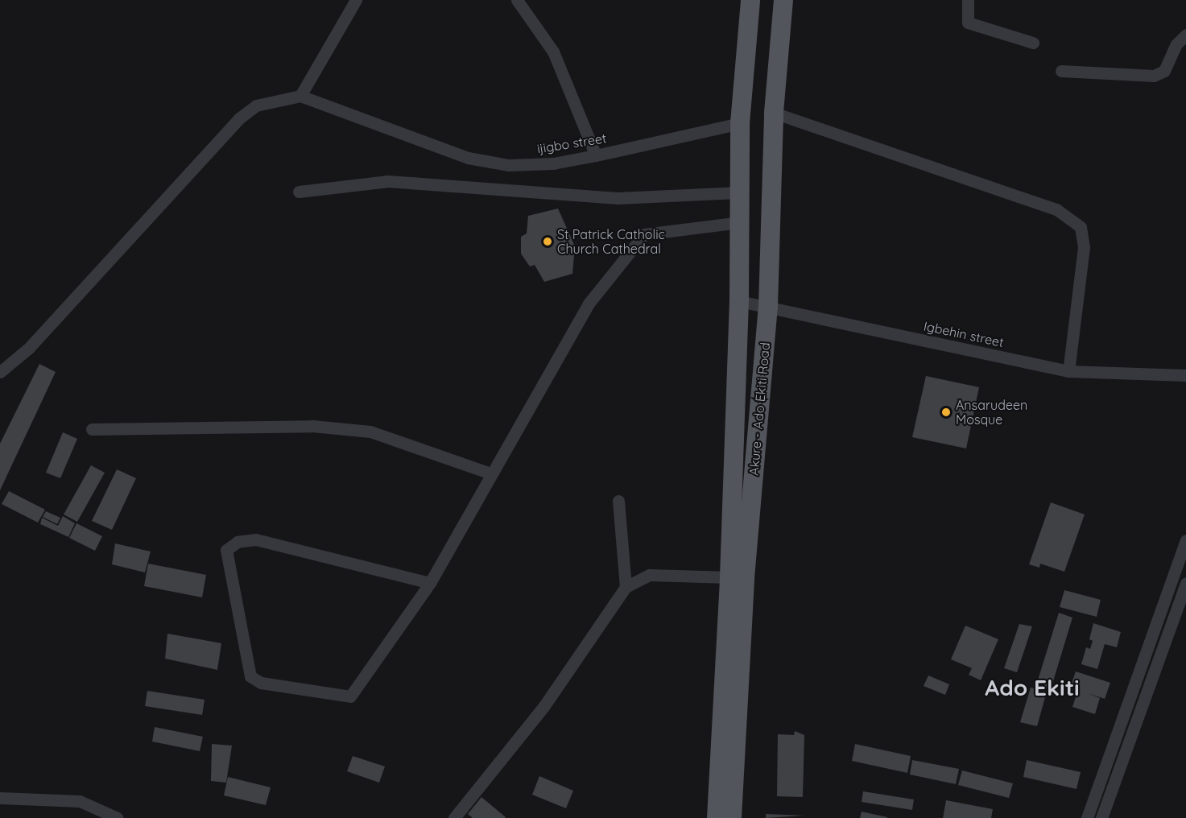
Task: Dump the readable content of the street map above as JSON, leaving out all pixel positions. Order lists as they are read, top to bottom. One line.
{"streets":{"main road":["Akure - Ado Ekiti Road"],"street":["ijigbo street","Igbehin street"]},"crossings":[["ijigbo street","Akure - Ado Ekiti Road"],["Igbehin street","Akure - Ado Ekiti Road"]],"districts":["Ado Ekiti"],"places":["St Patrick Catholic Church Cathedral","Ansarudeen Mosque"]}
